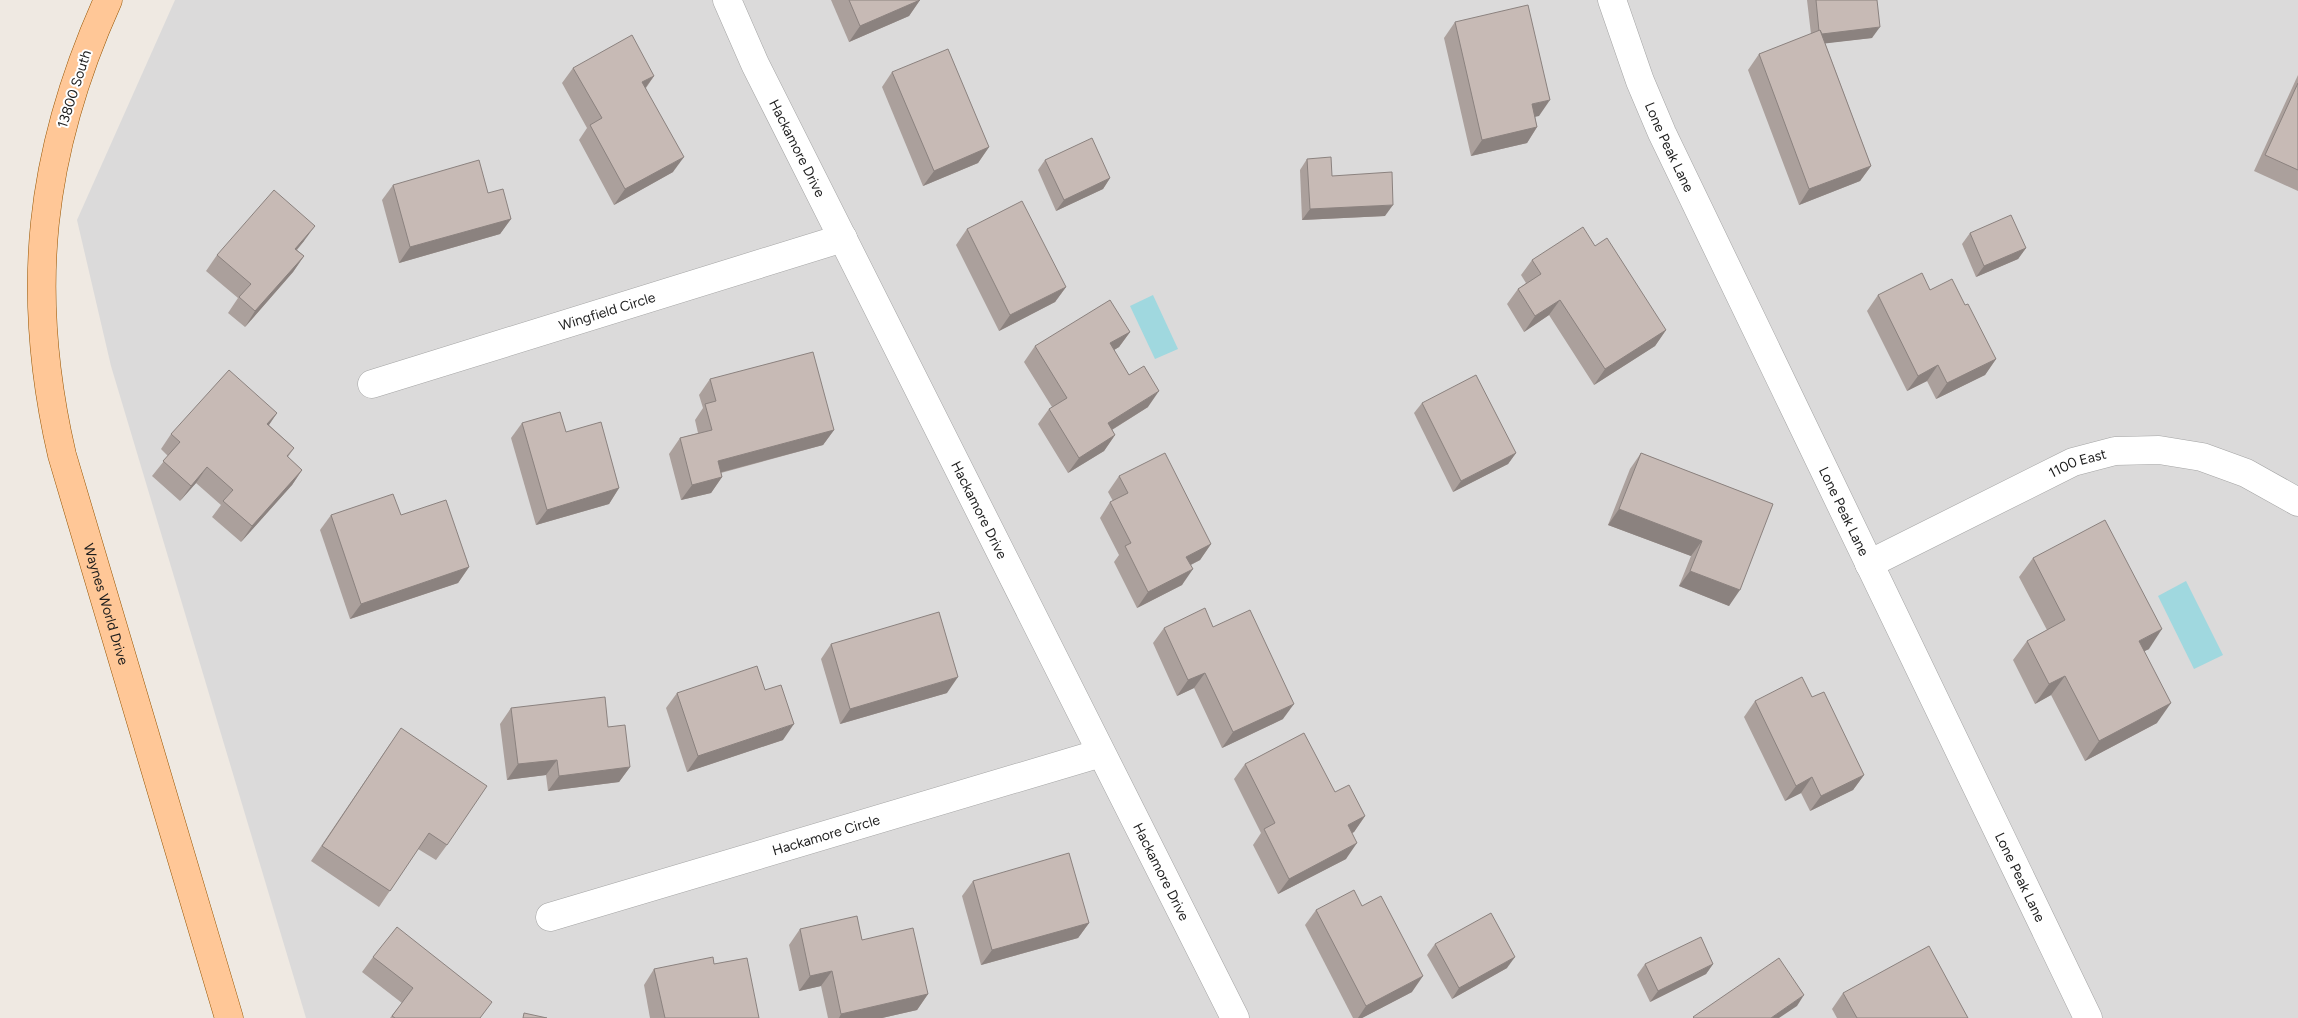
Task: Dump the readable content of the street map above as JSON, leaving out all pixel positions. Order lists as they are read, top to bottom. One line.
{"streets":{"main road":["13800 South","Waynes World Drive"],"street":["Lone Peak Lane","Hackamore Drive","Wingfield Circle","1100 East","Hackamore Circle"]},"crossings":[["13800 South","Waynes World Drive"],["Lone Peak Lane","1100 East"],["Hackamore Drive","Wingfield Circle"],["Hackamore Drive","Hackamore Circle"]]}
